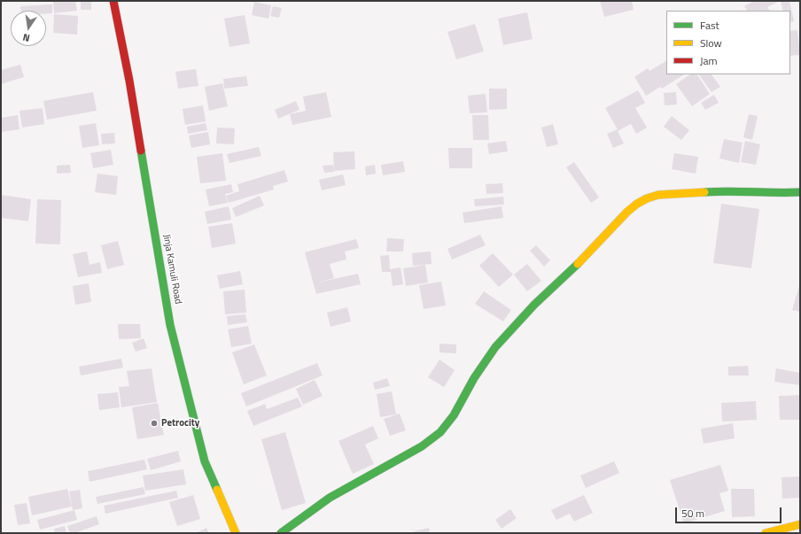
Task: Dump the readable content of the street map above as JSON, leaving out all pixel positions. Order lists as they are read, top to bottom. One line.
{"streets":{"street":["Jinja Kamuli Road"]},"places":["Petrocity"],"legend":["Fast","Slow","Jam"],"scale_bar":"50 m","north":"bottom"}
